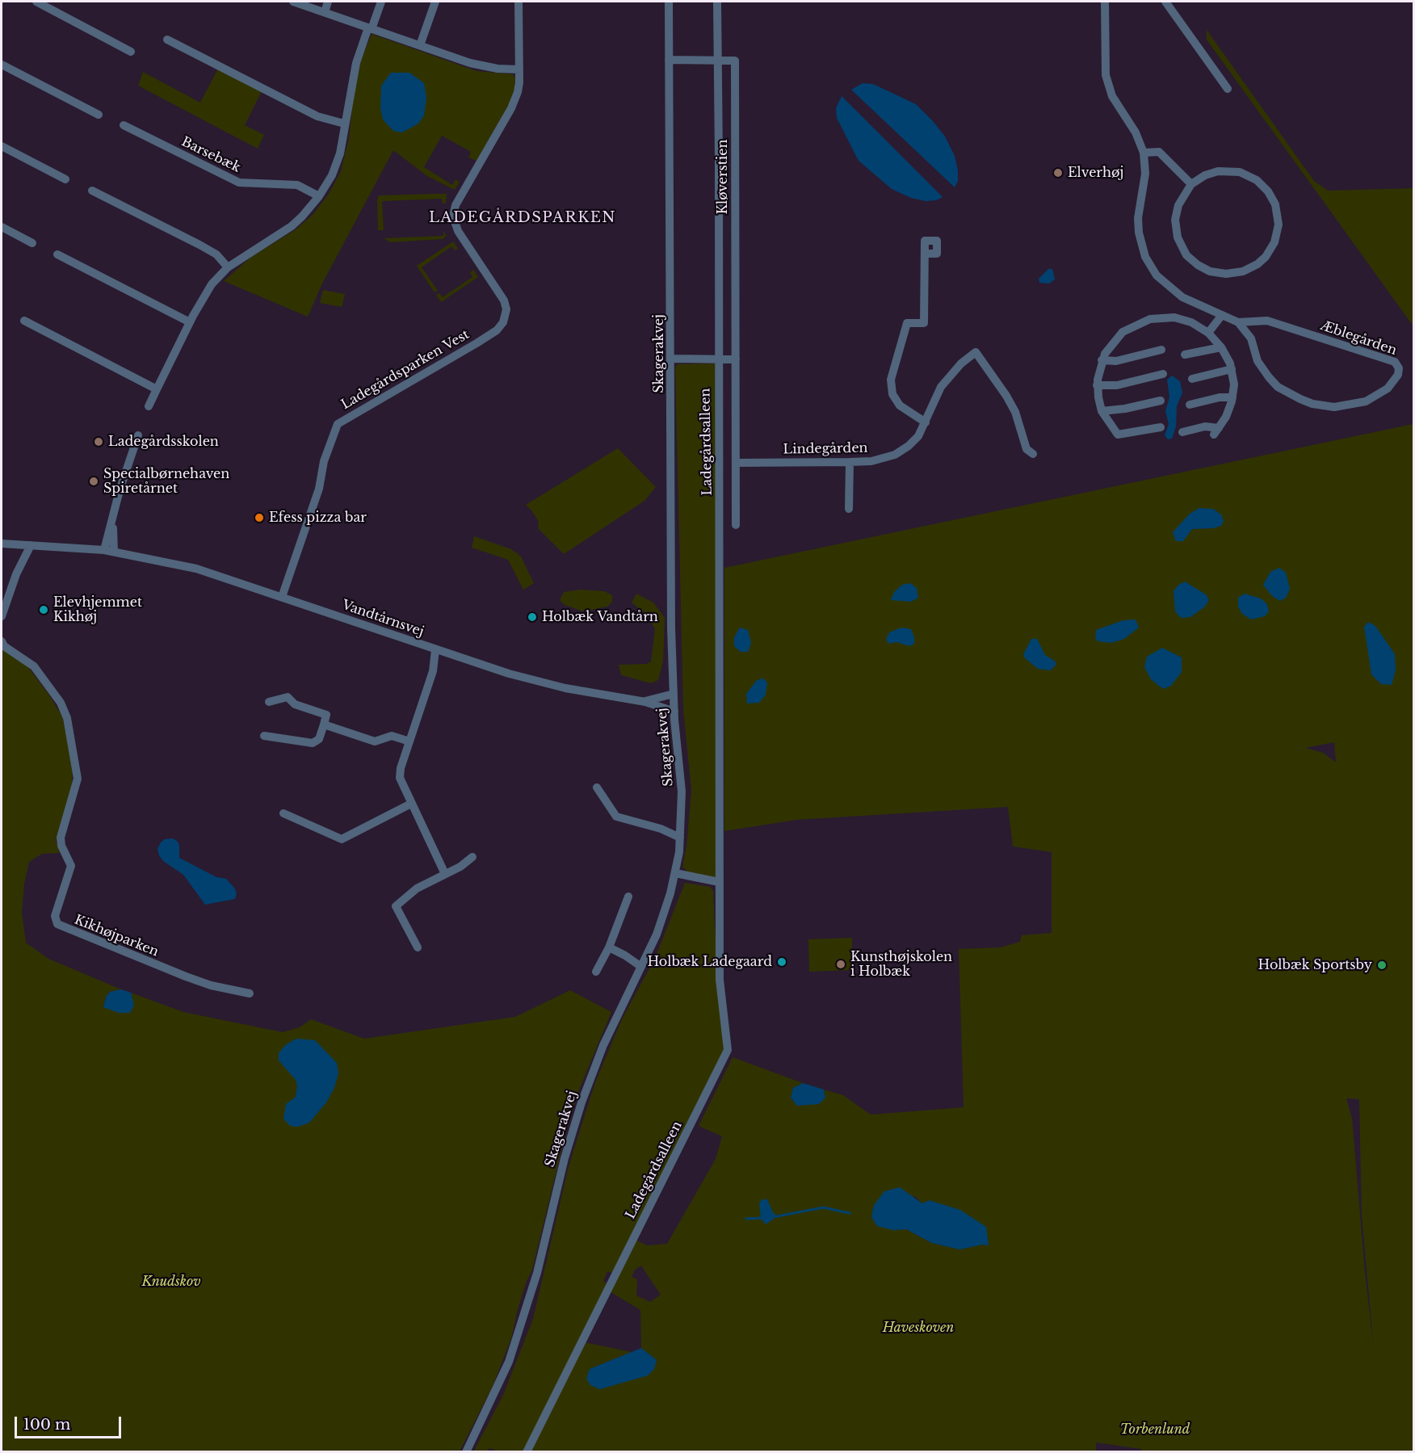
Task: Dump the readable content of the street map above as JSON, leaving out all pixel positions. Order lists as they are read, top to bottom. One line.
{"streets":{"street":["Barsebæk","Kløverstien","Æblegården","Skagerakvej","Ladegårdsparken Vest","Ladegårdsalleen","Lindegården","Vandtårnsvej","Kikhøjparken"]},"crossings":[["Kløverstien","Skagerakvej"],["Kløverstien","Ladegårdsalleen"],["Kløverstien","Lindegården"],["Skagerakvej","Vandtårnsvej"],["Ladegårdsparken Vest","Vandtårnsvej"]],"districts":["LADEGÅRDSPARKEN"],"parks":["Knudskov","Haveskoven","Torbenlund"],"places":["Elverhøj","Ladegårdsskolen","Specialbørnehaven Spiretårnet","Efess pizza bar","Elevhjemmet Kikhøj","Holbæk Vandtårn","Holbæk Ladegaard","Kunsthøjskolen i Holbæk","Holbæk Sportsby"],"scale_bar":"100 m"}
